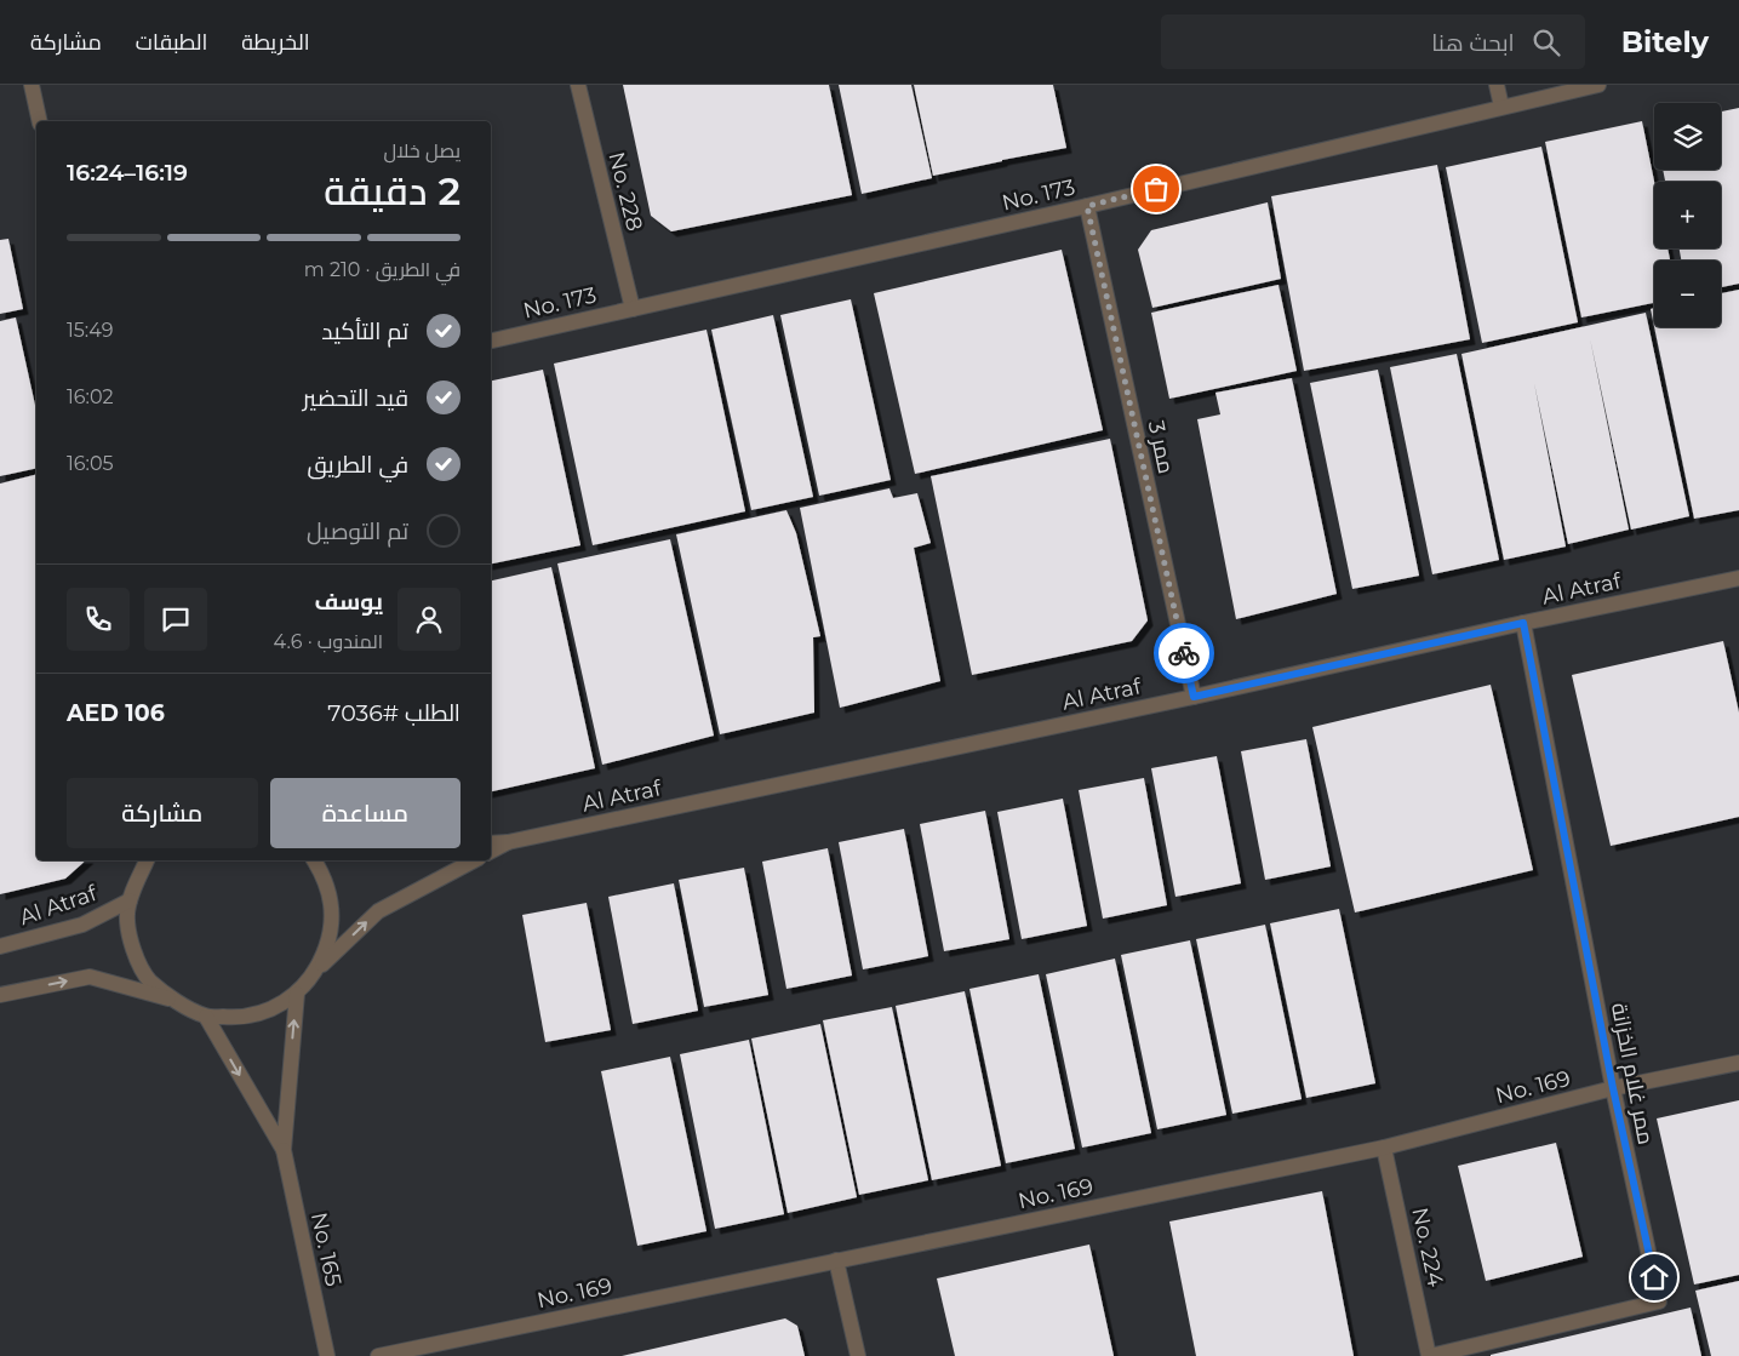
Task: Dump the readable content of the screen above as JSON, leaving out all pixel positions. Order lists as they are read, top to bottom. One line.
{"streets":{"street":["No. 228","No. 173","ممر 3","Al Atraf","ممر غلام الخزانة","No. 169","No. 224","No. 165"]},"crossings":[["No. 228","No. 173"],["No. 173","ممر 3"],["ممر 3","Al Atraf"],["Al Atraf","ممر غلام الخزانة"],["ممر غلام الخزانة","No. 169"],["ممر غلام الخزانة","No. 224"],["No. 169","No. 224"]],"page":{"header":"Bitely","search":"ابحث هنا","nav":["الخريطة","الطبقات","مشاركة"],"map_buttons":["+","−"],"heading":["2 دقيقة","يصل خلال","16:19–16:24"],"panel":["يوسف","المندوب · 4.6","الطلب #7036","AED 106"],"bar":"في الطريق · 210 m","list":[["تم التأكيد","15:49"],["قيد التحضير","16:02"],["في الطريق","16:05"],"تم التوصيل"],"buttons":["مساعدة","مشاركة"]}}
